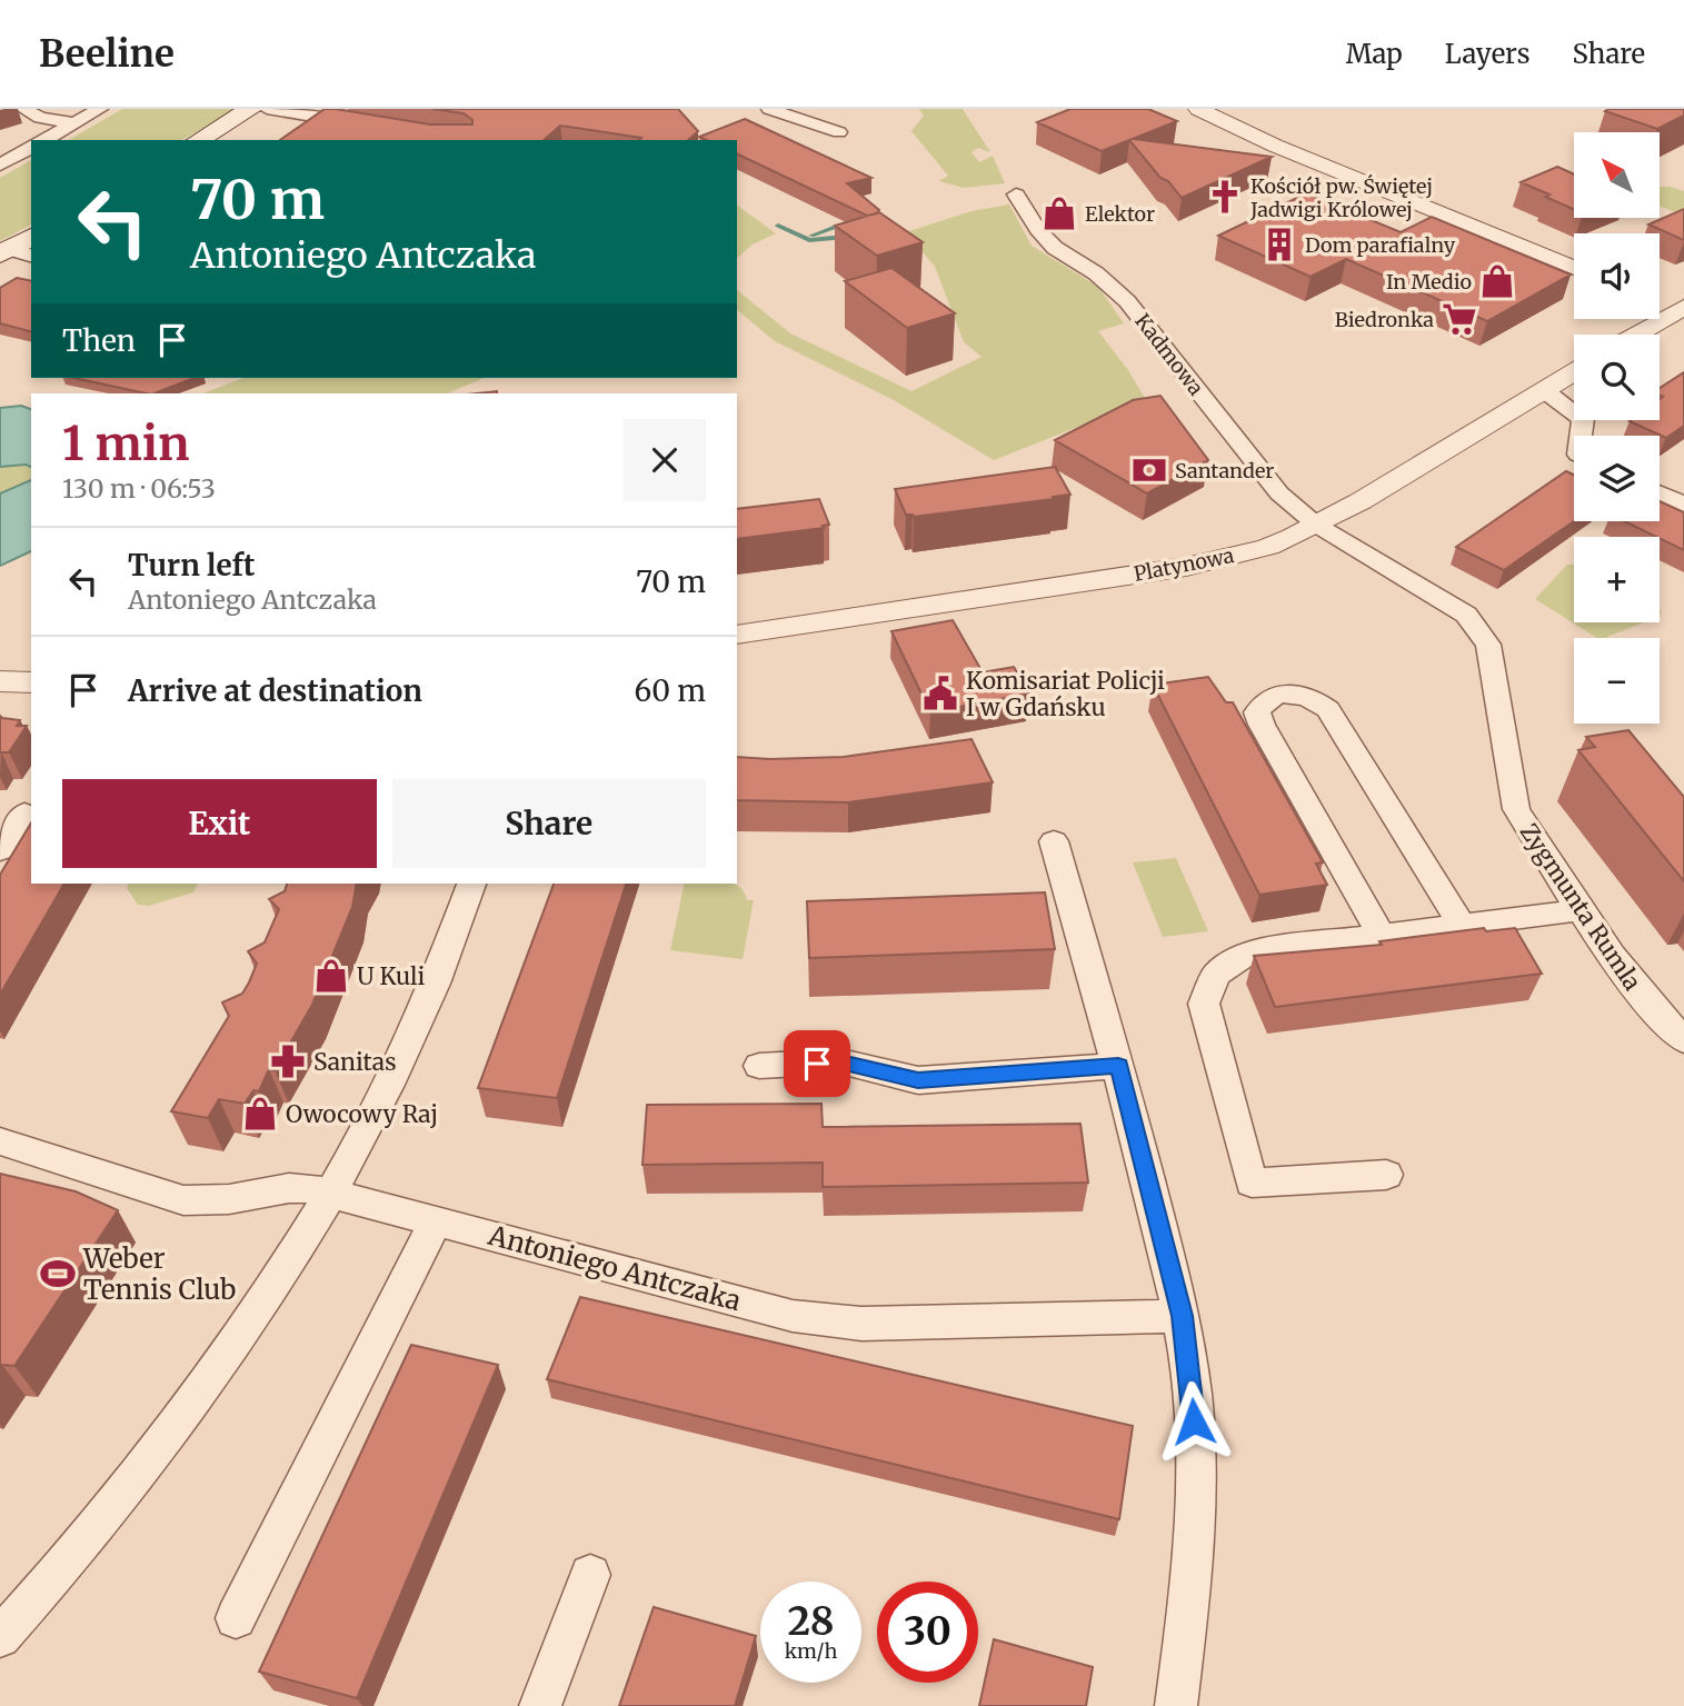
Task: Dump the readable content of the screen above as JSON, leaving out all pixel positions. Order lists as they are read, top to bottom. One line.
{"streets":{"street":["Kadmowa","Platynowa","Zygmunta Rumla","Antoniego Antczaka"]},"crossings":[["Kadmowa","Platynowa"],["Kadmowa","Zygmunta Rumla"],["Platynowa","Zygmunta Rumla"]],"places":{"church":["Kościół pw. Świętej Jadwigi Królowej"],"shop":["Elektor","In Medio","U Kuli","Owocowy Raj"],"building":["Dom parafialny"],"supermarket":["Biedronka"],"bank":["Santander"],"public building":["Komisariat Policji I w Gdańsku"],"pharmacy":["Sanitas"],"sports":["Weber Tennis Club"]},"north":"top left","page":{"header":"Beeline","nav":["Map","Layers","Share"],"map_buttons":["+","−"],"turn":["70 m","Antoniego Antczaka"],"then":"Then","heading":["1 min","130 m · 06:53"],"list":[{"name":"Turn left","note":"Antoniego Antczaka","value":"70 m"},{"name":"Arrive at destination","value":"60 m"}],"buttons":["Exit","Share"],"speed":"28 km/h","limit":"30"}}
